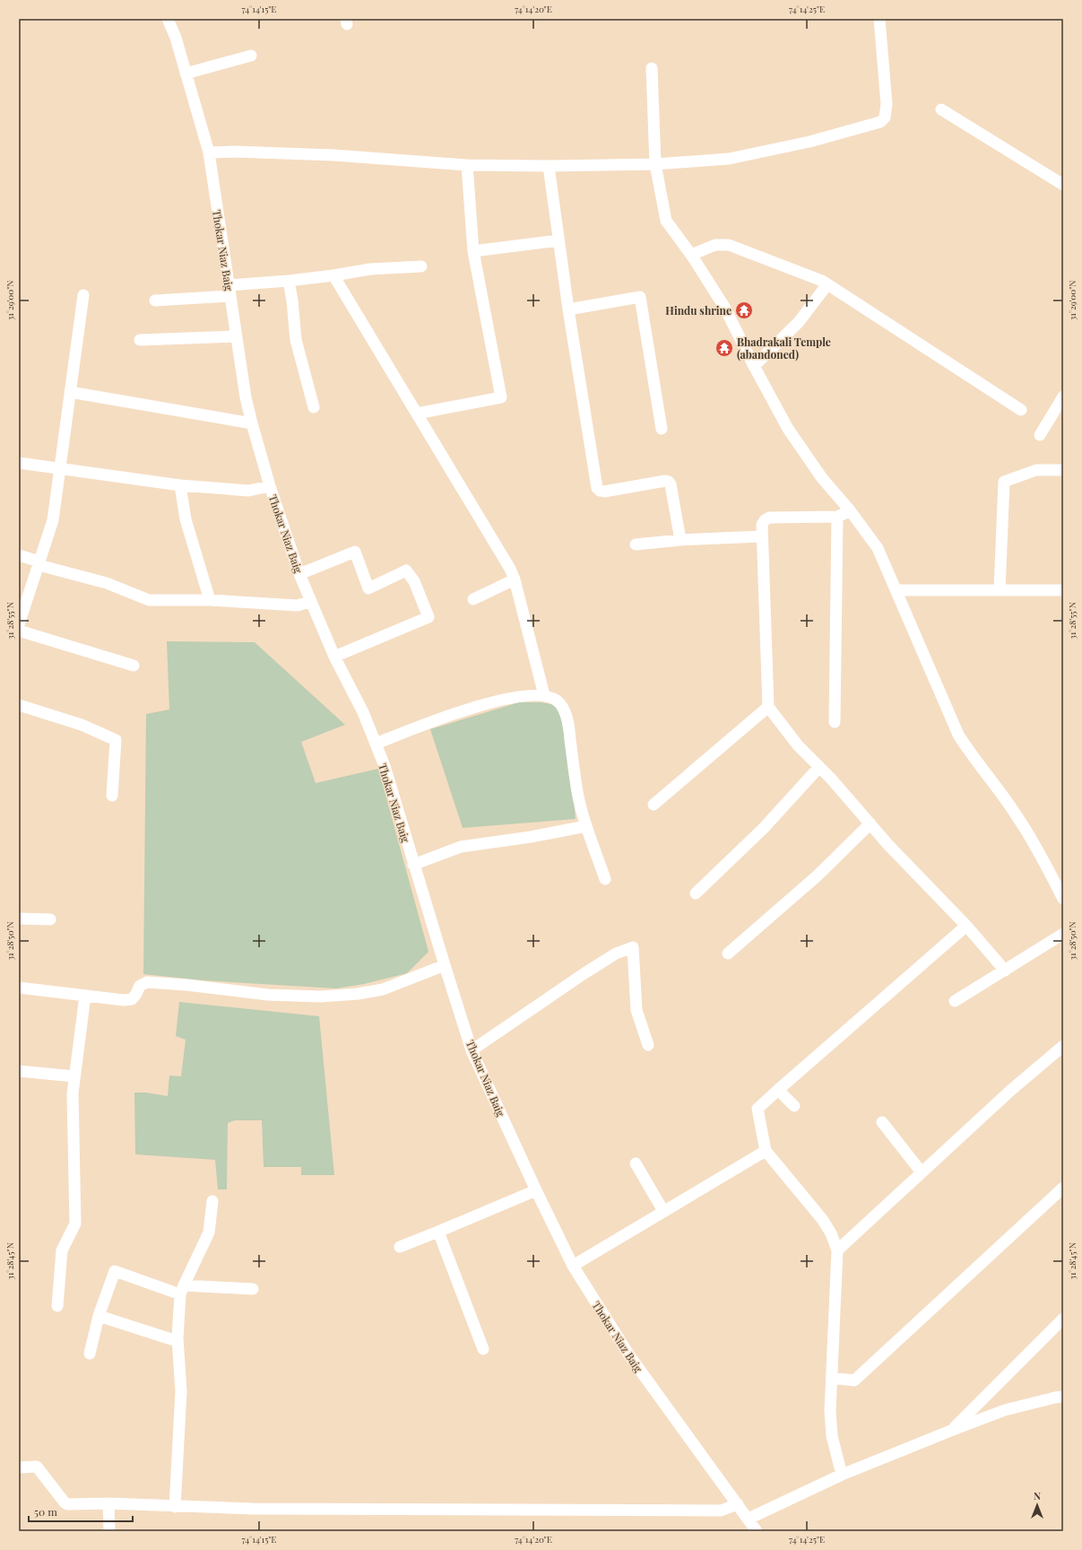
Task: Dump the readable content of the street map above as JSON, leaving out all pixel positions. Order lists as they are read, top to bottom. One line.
{"streets":{"street":["Thokar Niaz Baig"]},"places":{"temple":["Hindu shrine","Bhadrakali Temple (abandoned)"]},"scale_bar":"50 m","north":"top","coordinates":["74°14'15\"E","74°14'20\"E","74°14'25\"E","31°29'00\"N","31°28'55\"N","31°28'50\"N","31°28'45\"N"]}
